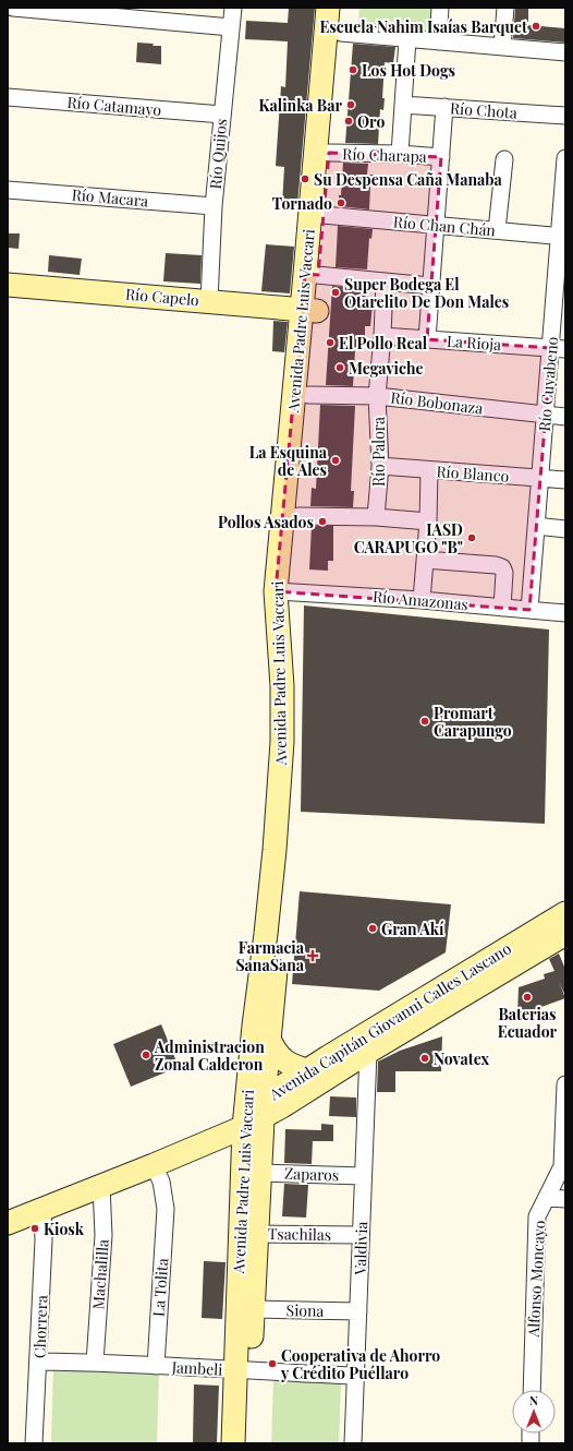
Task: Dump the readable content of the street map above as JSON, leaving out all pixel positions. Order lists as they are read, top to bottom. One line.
{"streets":{"main road":["Río Capelo","Avenida Padre Luis Vaccari","Avenida Capitán Giovanni Calles Lascano"],"street":["Río Catamayo","Río Chota","Río Quijos","Río Charapa","Río Macara","Río Chan Chán","La Rioja","Río Cuyabeno","Río Bobonaza","Río Palora","Río Blanco","Río Amazonas","Zaparos","Tsachilas","Valdivia","Machalilla","Alfonso Moncayo","La Tolita","Siona","Chorrera","Jambeli"]},"crossings":[["Río Catamayo","Río Quijos"],["Río Quijos","Río Macara"],["Río Quijos","Río Capelo"],["Río Charapa","Avenida Padre Luis Vaccari"],["Río Chan Chán","Avenida Padre Luis Vaccari"],["Río Chan Chán","Río Cuyabeno"],["Río Capelo","Avenida Padre Luis Vaccari"],["Avenida Padre Luis Vaccari","Río Bobonaza"],["Avenida Padre Luis Vaccari","Río Amazonas"],["Avenida Padre Luis Vaccari","Avenida Capitán Giovanni Calles Lascano"],["Avenida Padre Luis Vaccari","Zaparos"],["Avenida Padre Luis Vaccari","Tsachilas"],["Avenida Padre Luis Vaccari","Siona"],["Avenida Padre Luis Vaccari","Jambeli"],["La Rioja","Río Cuyabeno"],["La Rioja","Río Palora"],["Río Cuyabeno","Río Bobonaza"],["Río Cuyabeno","Río Blanco"],["Río Cuyabeno","Río Amazonas"],["Río Bobonaza","Río Palora"],["Río Palora","Río Blanco"],["Avenida Capitán Giovanni Calles Lascano","Valdivia"],["Avenida Capitán Giovanni Calles Lascano","Machalilla"],["Avenida Capitán Giovanni Calles Lascano","La Tolita"],["Avenida Capitán Giovanni Calles Lascano","Chorrera"],["Zaparos","Valdivia"],["Tsachilas","Valdivia"],["Valdivia","Siona"],["Valdivia","Jambeli"],["Machalilla","Jambeli"],["La Tolita","Jambeli"],["Chorrera","Jambeli"]],"places":{"other":["Escuela Nahim Isaías Barquet","Los Hot Dogs","Kalinka Bar","Oro","Su Despensa Caña Manaba","Tornado","Super Bodega El Otarelito De Don Males","El Pollo Real","Megaviche","La Esquina de Ales","Pollos Asados","IASD CARAPUGO \"B\"","Promart Carapungo","Gran Akí","Baterias Ecuador","Administracion Zonal Calderon","Novatex","Kiosk","Cooperativa de Ahorro y Crédito Puéllaro"],"health":["Farmacia SanaSana"]},"north":"top"}
